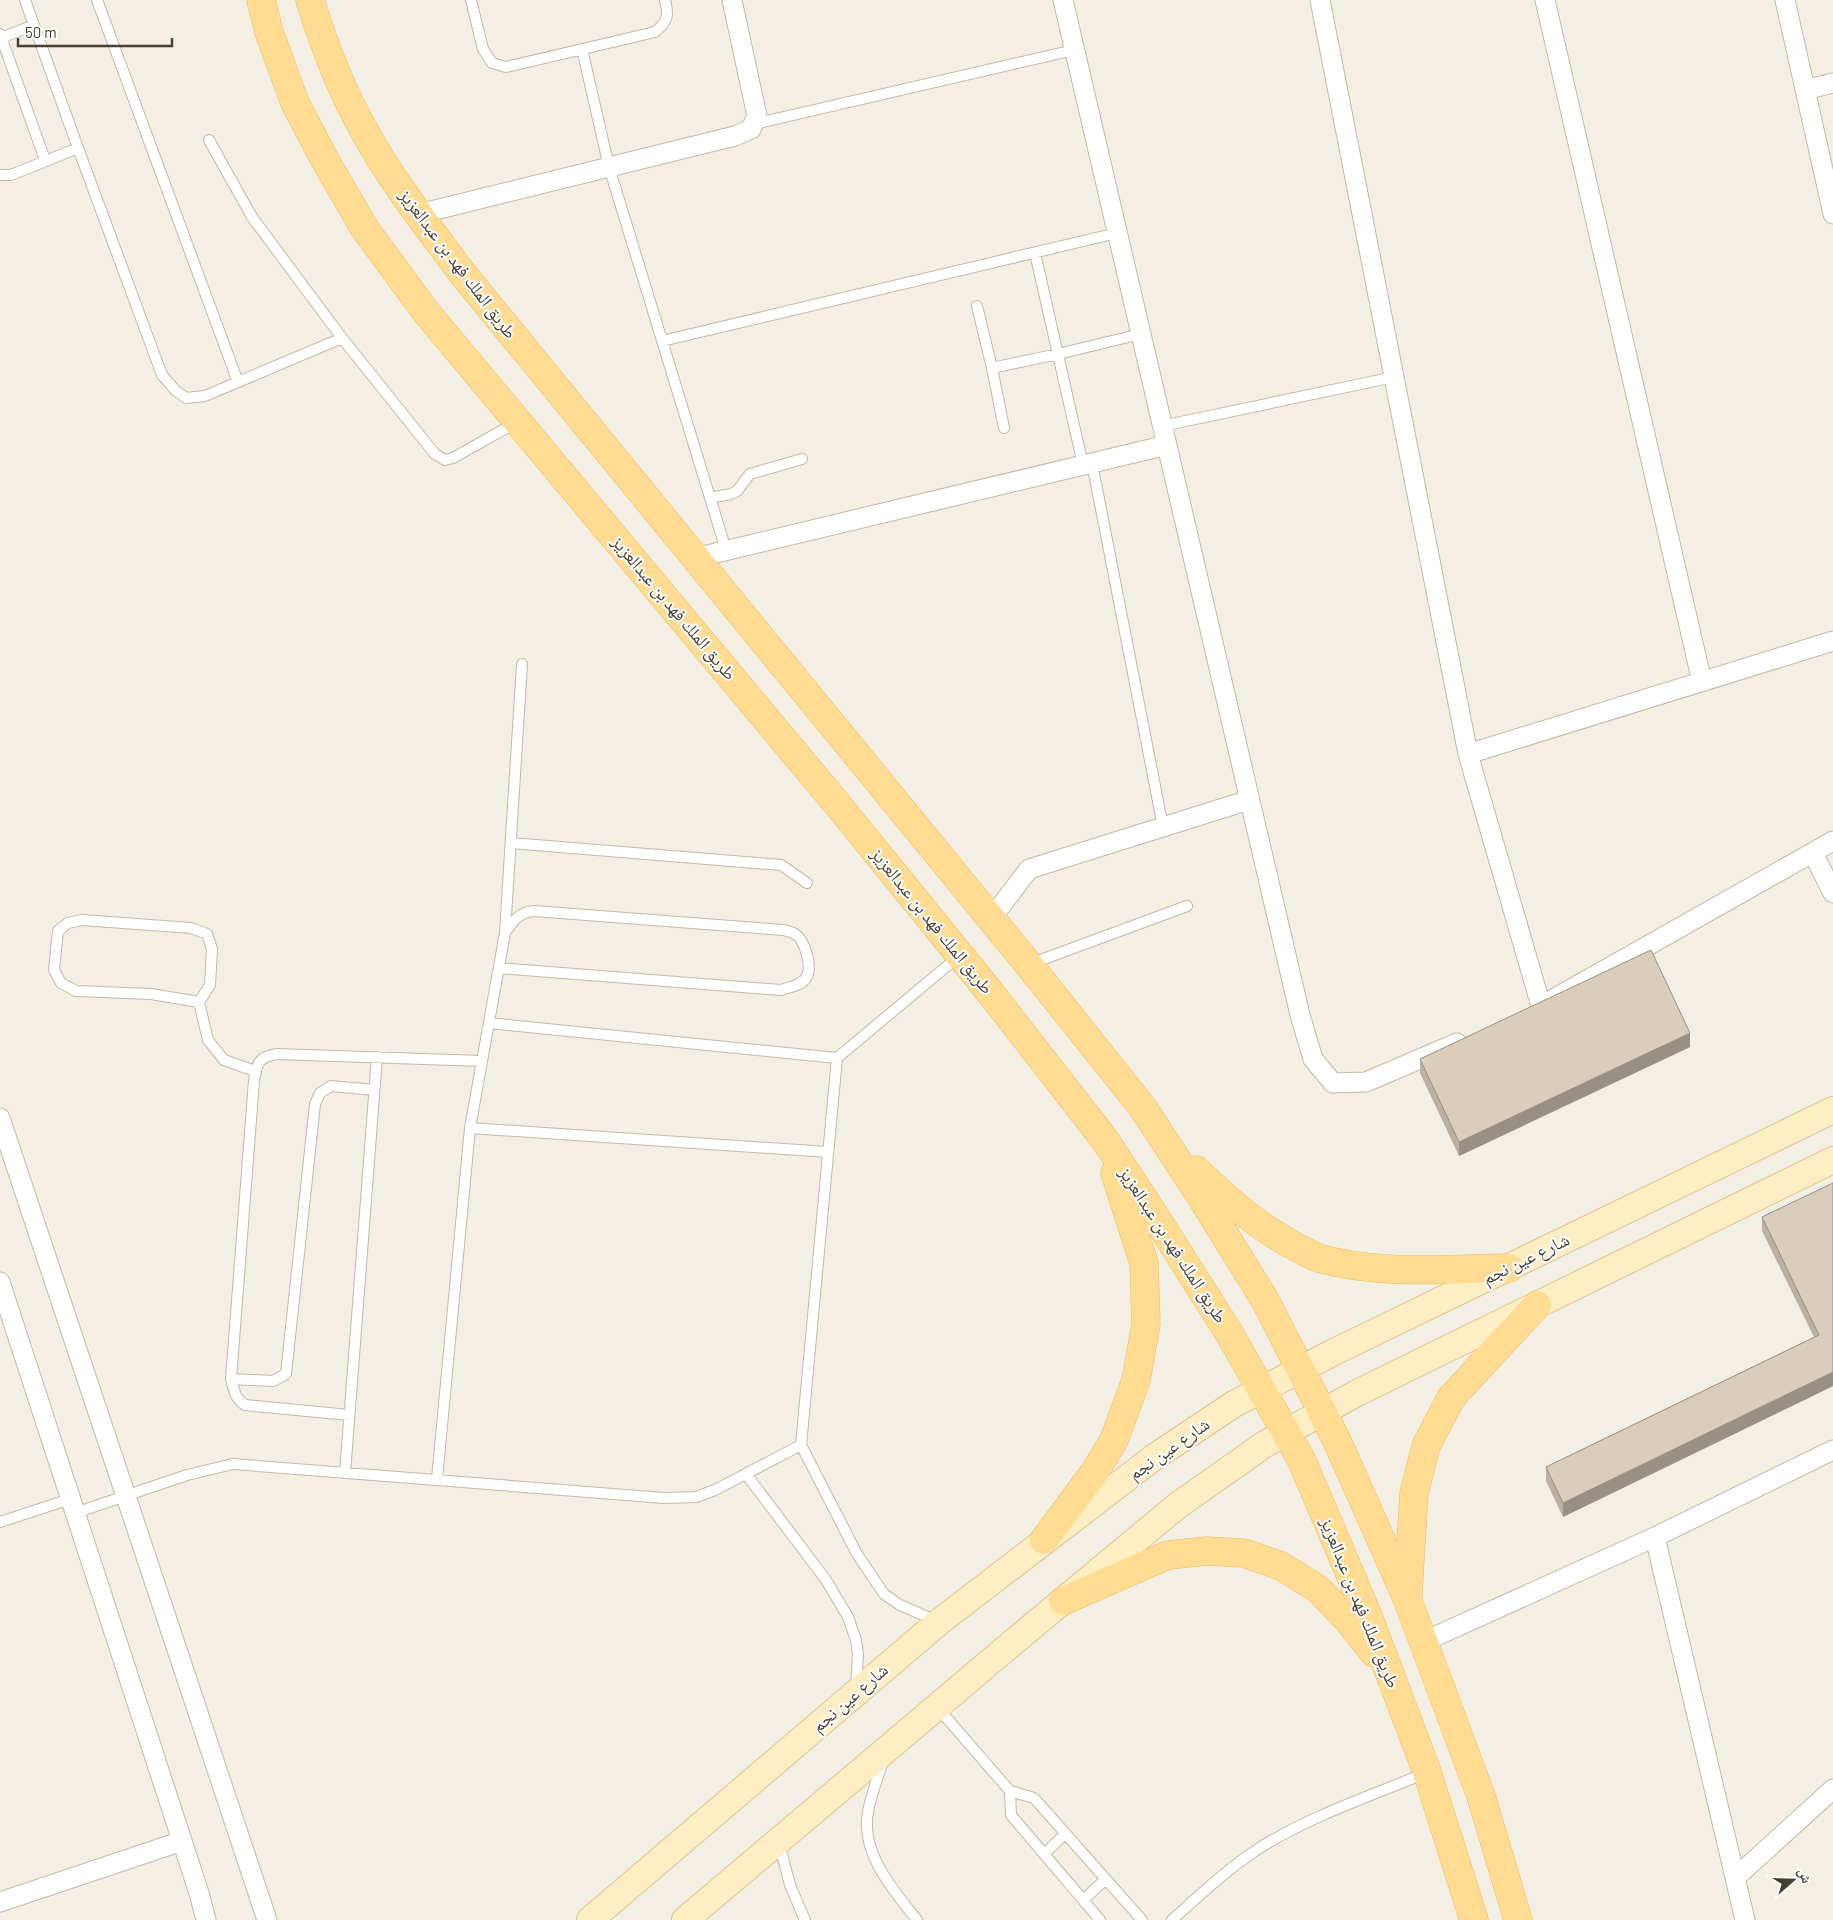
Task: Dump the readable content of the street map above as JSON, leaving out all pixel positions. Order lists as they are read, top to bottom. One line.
{"streets":{"main road":["طريق الملك فهد بن عبدالعزيز","شارع عين نجم"]},"crossings":[["طريق الملك فهد بن عبدالعزيز","شارع عين نجم"]],"scale_bar":"50 m","north":"right"}
